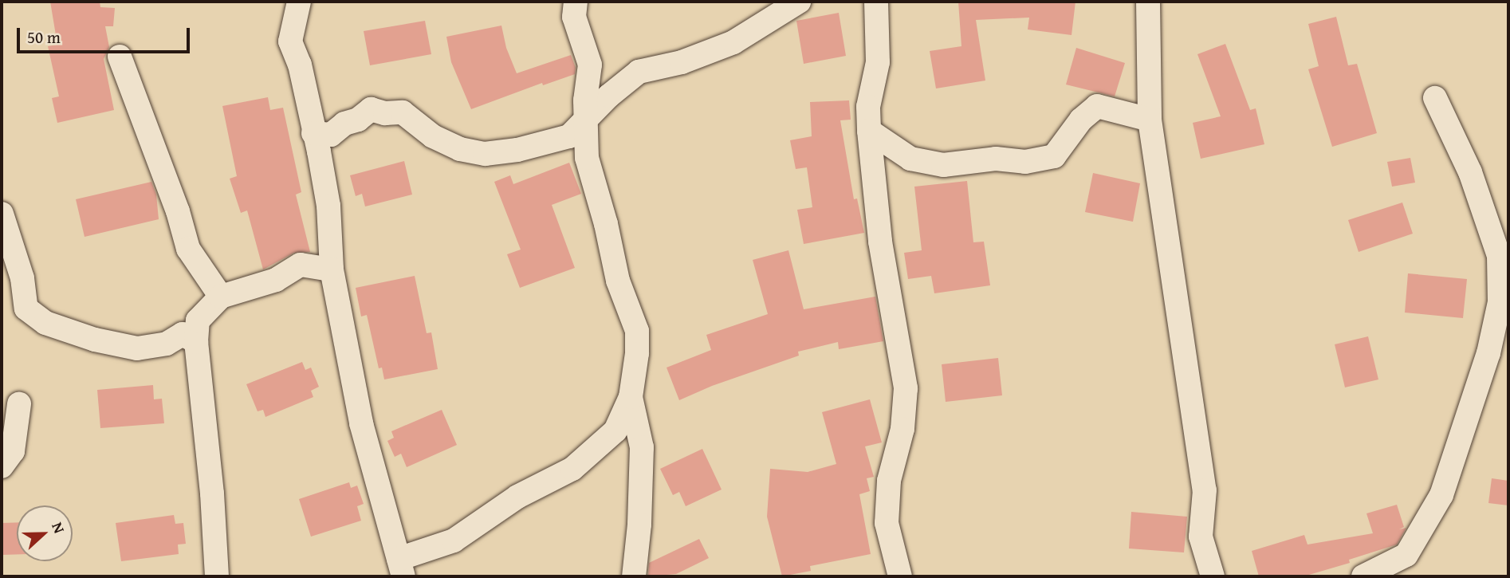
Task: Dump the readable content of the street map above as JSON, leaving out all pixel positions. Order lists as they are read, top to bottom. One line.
{"scale_bar":"50 m","north":"right"}
